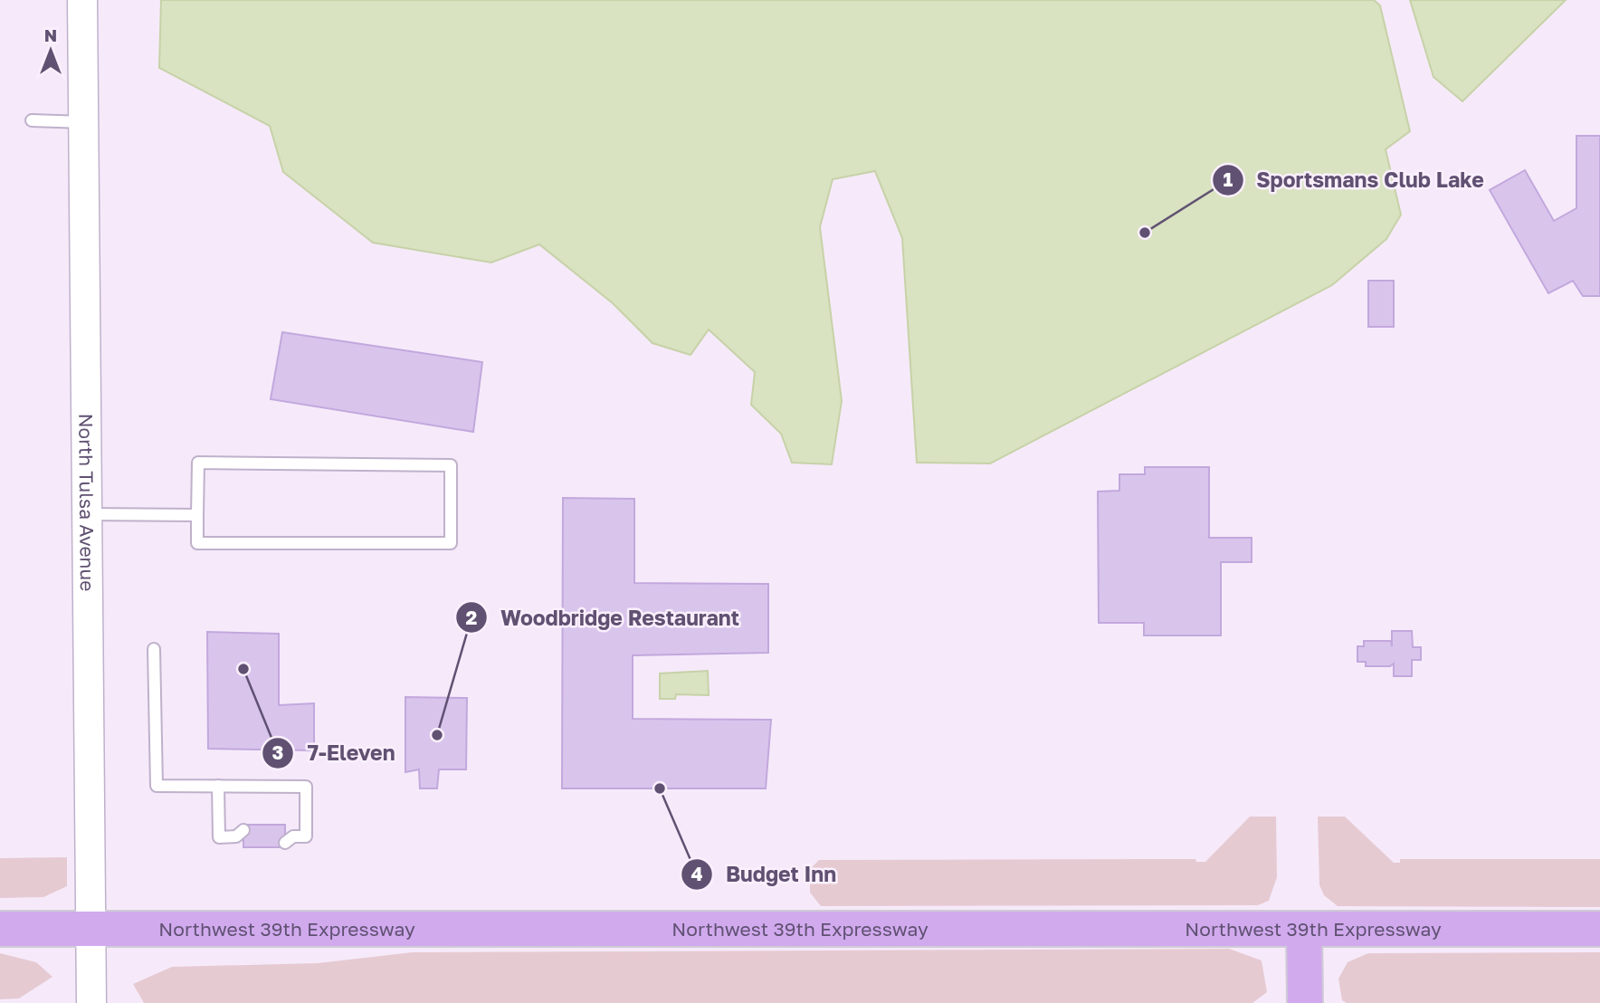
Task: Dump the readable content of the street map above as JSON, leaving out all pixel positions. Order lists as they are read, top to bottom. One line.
{"streets":{"highway":["Northwest 39th Expressway"],"street":["North Tulsa Avenue"]},"crossings":[["North Tulsa Avenue","Northwest 39th Expressway"]],"places":["Sportsmans Club Lake","7-Eleven","Woodbridge Restaurant","Budget Inn"],"north":"top"}
